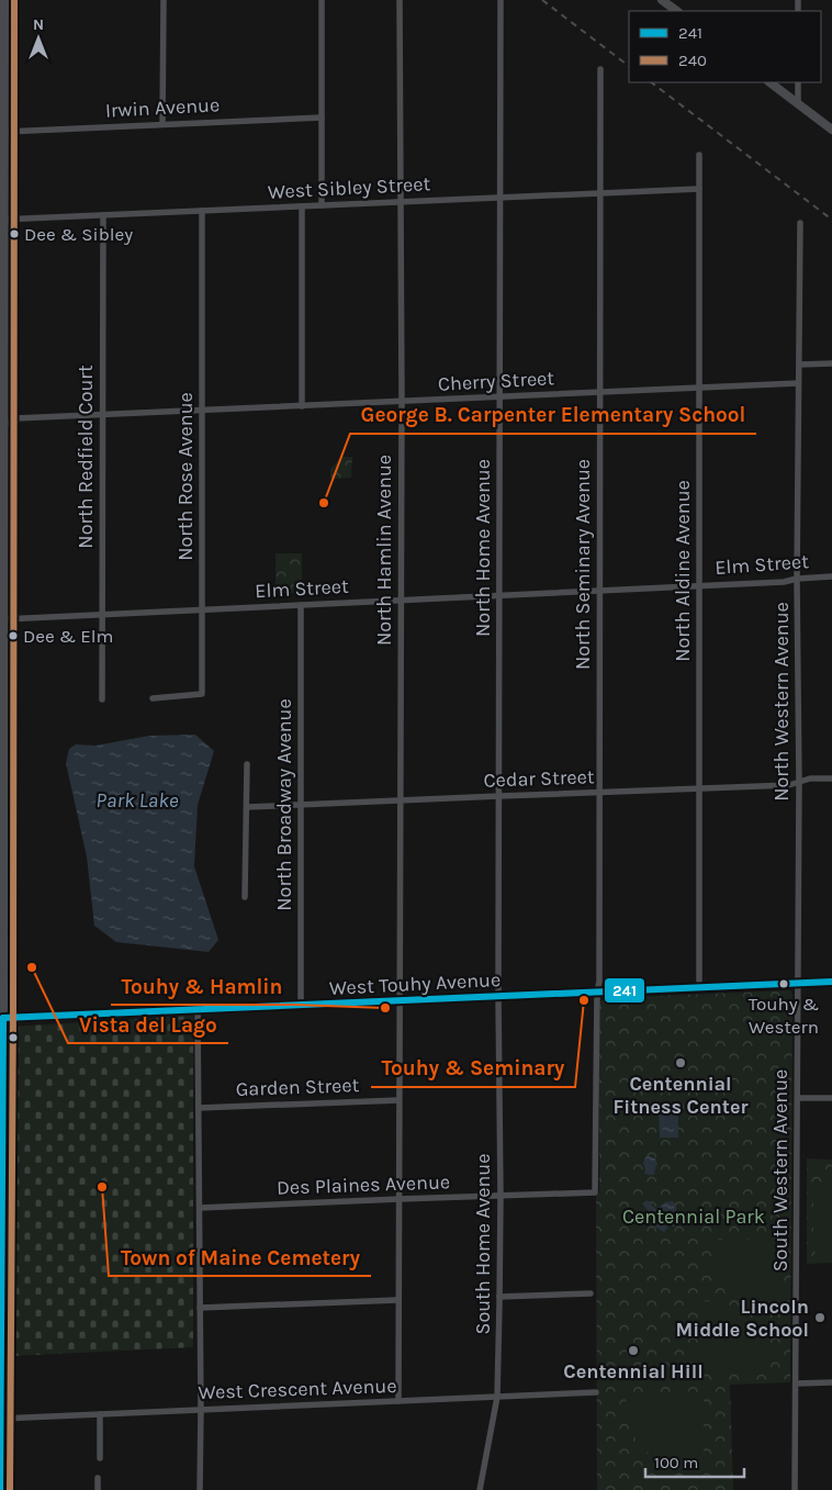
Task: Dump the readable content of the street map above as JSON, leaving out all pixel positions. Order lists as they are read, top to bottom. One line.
{"streets":{"main road":["West Touhy Avenue"],"street":["Irwin Avenue","West Sibley Street","Cherry Street","North Redfield Court","North Rose Avenue","North Home Avenue","North Hamlin Avenue","North Seminary Avenue","Elm Street","North Aldine Avenue","North Western Avenue","Cedar Street","North Broadway Avenue","Garden Street","South Western Avenue","Des Plaines Avenue","South Home Avenue","West Crescent Avenue"]},"crossings":[["West Sibley Street","North Redfield Court"],["West Sibley Street","North Rose Avenue"],["West Sibley Street","North Home Avenue"],["West Sibley Street","North Hamlin Avenue"],["West Sibley Street","North Seminary Avenue"],["West Sibley Street","North Aldine Avenue"],["Cherry Street","North Redfield Court"],["Cherry Street","North Rose Avenue"],["Cherry Street","North Home Avenue"],["Cherry Street","North Hamlin Avenue"],["Cherry Street","North Seminary Avenue"],["Cherry Street","North Aldine Avenue"],["Cherry Street","North Western Avenue"],["North Redfield Court","Elm Street"],["North Rose Avenue","Elm Street"],["North Home Avenue","Elm Street"],["North Home Avenue","Cedar Street"],["North Home Avenue","West Touhy Avenue"],["North Home Avenue","South Home Avenue"],["North Hamlin Avenue","Elm Street"],["North Hamlin Avenue","Cedar Street"],["North Hamlin Avenue","West Touhy Avenue"],["North Hamlin Avenue","Garden Street"],["North Hamlin Avenue","Des Plaines Avenue"],["North Hamlin Avenue","West Crescent Avenue"],["North Seminary Avenue","Elm Street"],["North Seminary Avenue","Cedar Street"],["North Seminary Avenue","West Touhy Avenue"],["North Seminary Avenue","Des Plaines Avenue"],["Elm Street","North Aldine Avenue"],["Elm Street","North Western Avenue"],["Elm Street","North Broadway Avenue"],["North Aldine Avenue","Cedar Street"],["North Aldine Avenue","West Touhy Avenue"],["North Western Avenue","Cedar Street"],["North Western Avenue","West Touhy Avenue"],["North Western Avenue","South Western Avenue"],["Cedar Street","North Broadway Avenue"],["North Broadway Avenue","West Touhy Avenue"],["West Touhy Avenue","South Western Avenue"],["West Touhy Avenue","South Home Avenue"],["Des Plaines Avenue","South Home Avenue"],["South Home Avenue","West Crescent Avenue"]],"water":["Park Lake"],"parks":["Centennial Park"],"places":["Dee & Sibley","George B. Carpenter Elementary School","Dee & Elm","Vista del Lago","Touhy & Western","Touhy & Seminary","Touhy & Hamlin","Centennial Fitness Center","Town of Maine Cemetery","Lincoln Middle School","Centennial Hill"],"lines":["transit line 240","transit line 241"],"legend":["241","240"],"scale_bar":"100 m","north":"top"}
